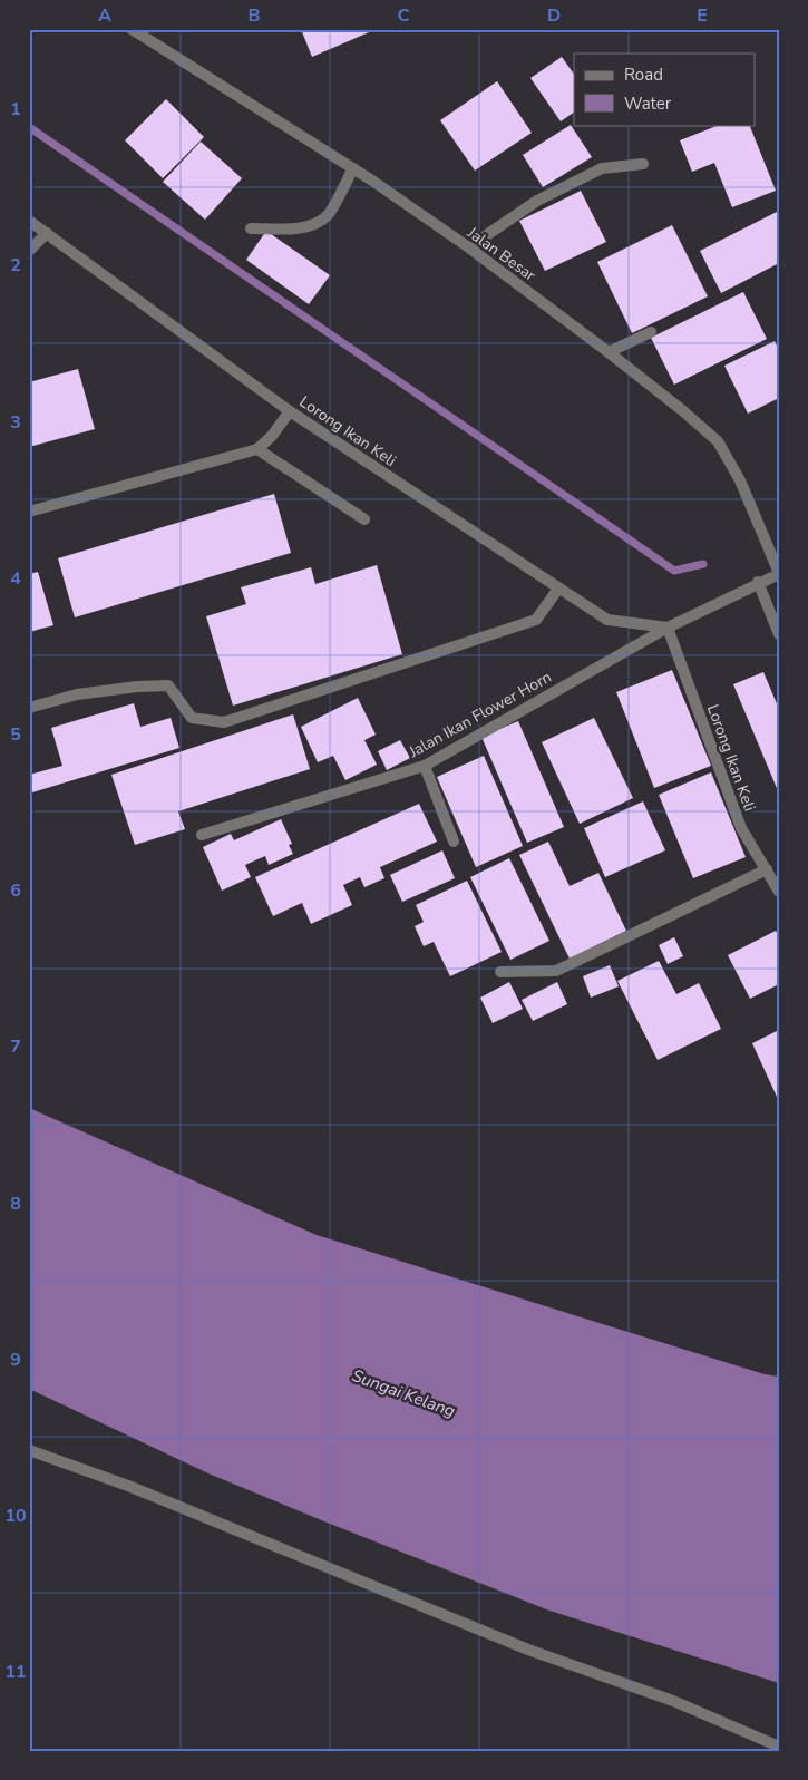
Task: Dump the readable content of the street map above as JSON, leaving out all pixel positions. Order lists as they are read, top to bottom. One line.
{"streets":{"street":["Jalan Besar","Lorong Ikan Keli","Jalan Ikan Flower Horn"]},"crossings":[["Lorong Ikan Keli","Jalan Ikan Flower Horn"]],"water":["Sungai Kelang"],"legend":["Road","Water"],"grid":{"columns":["A","B","C","D","E"],"rows":["1","2","3","4","5","6","7","8","9","10","11"]}}
